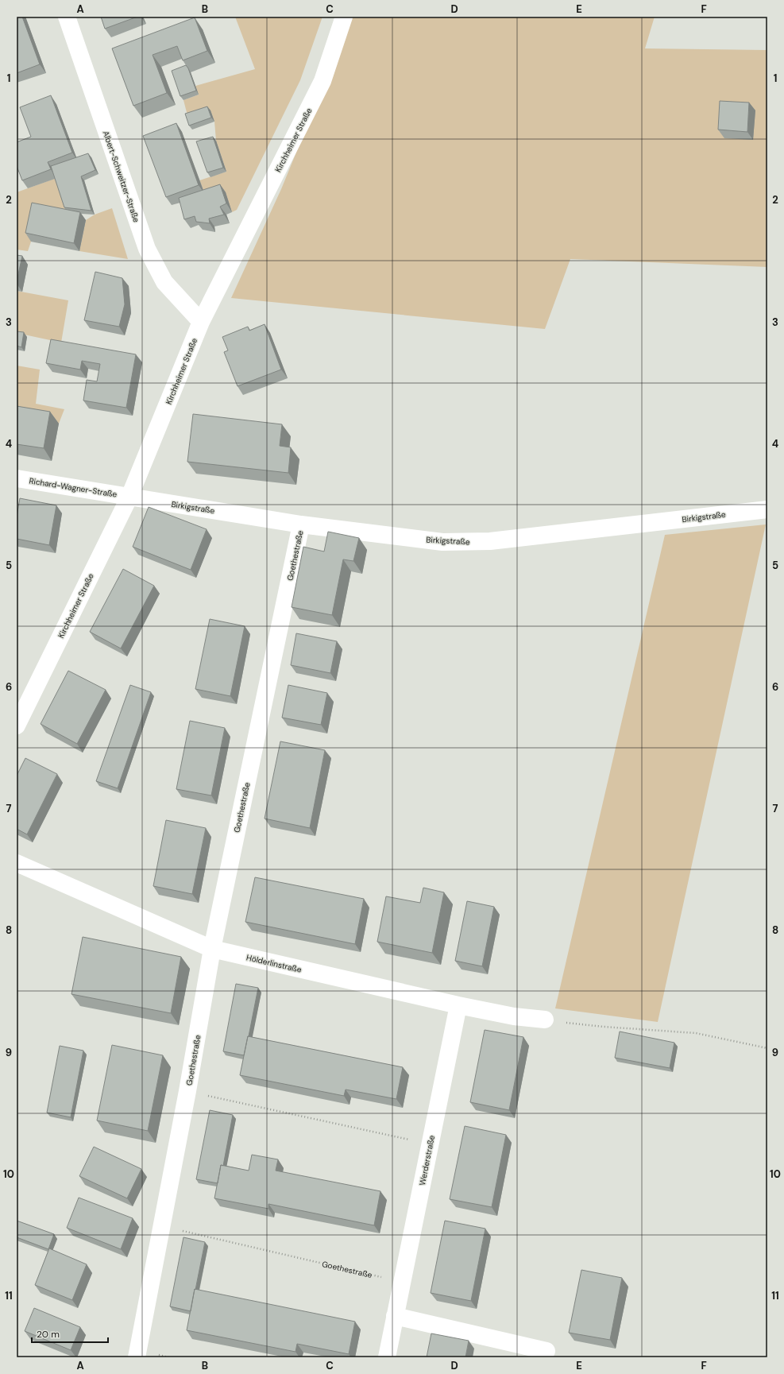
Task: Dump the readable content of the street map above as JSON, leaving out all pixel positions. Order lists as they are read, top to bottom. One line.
{"streets":{"street":["Kirchheimer Straße","Albert-Schweitzer-Straße","Richard-Wagner-Straße","Birkigstraße","Goethestraße","Hölderlinstraße","Werderstraße"]},"crossings":[["Kirchheimer Straße","Albert-Schweitzer-Straße"],["Kirchheimer Straße","Richard-Wagner-Straße"],["Kirchheimer Straße","Birkigstraße"],["Richard-Wagner-Straße","Birkigstraße"],["Birkigstraße","Goethestraße"],["Goethestraße","Hölderlinstraße"],["Goethestraße","Werderstraße"],["Hölderlinstraße","Werderstraße"]],"scale_bar":"20 m","grid":{"columns":["A","B","C","D","E","F"],"rows":["1","2","3","4","5","6","7","8","9","10","11"]}}
